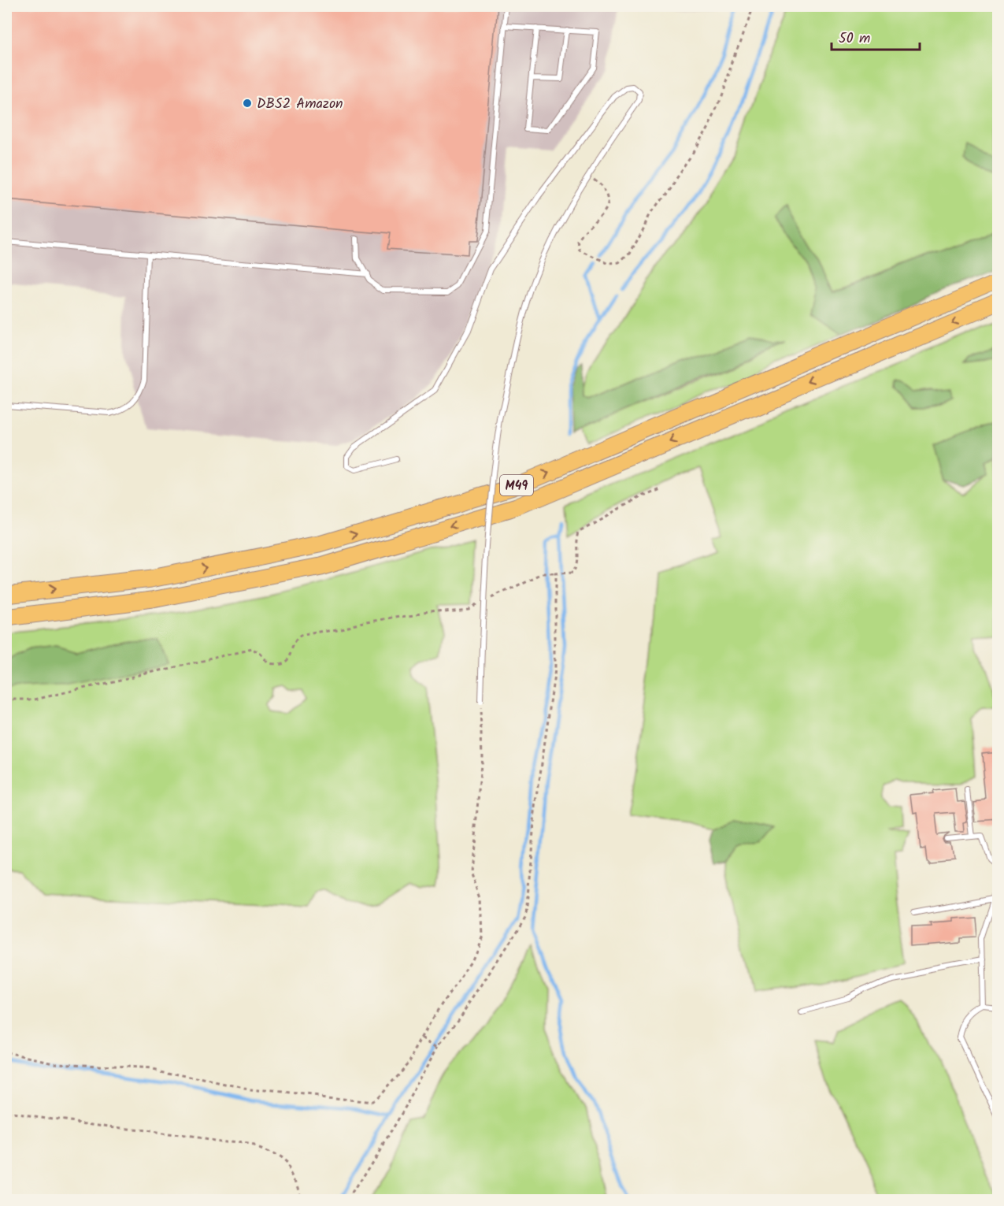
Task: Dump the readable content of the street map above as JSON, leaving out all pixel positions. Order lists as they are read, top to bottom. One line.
{"streets":{"highway":["M49"]},"places":["DBS2 Amazon"],"scale_bar":"50 m"}
